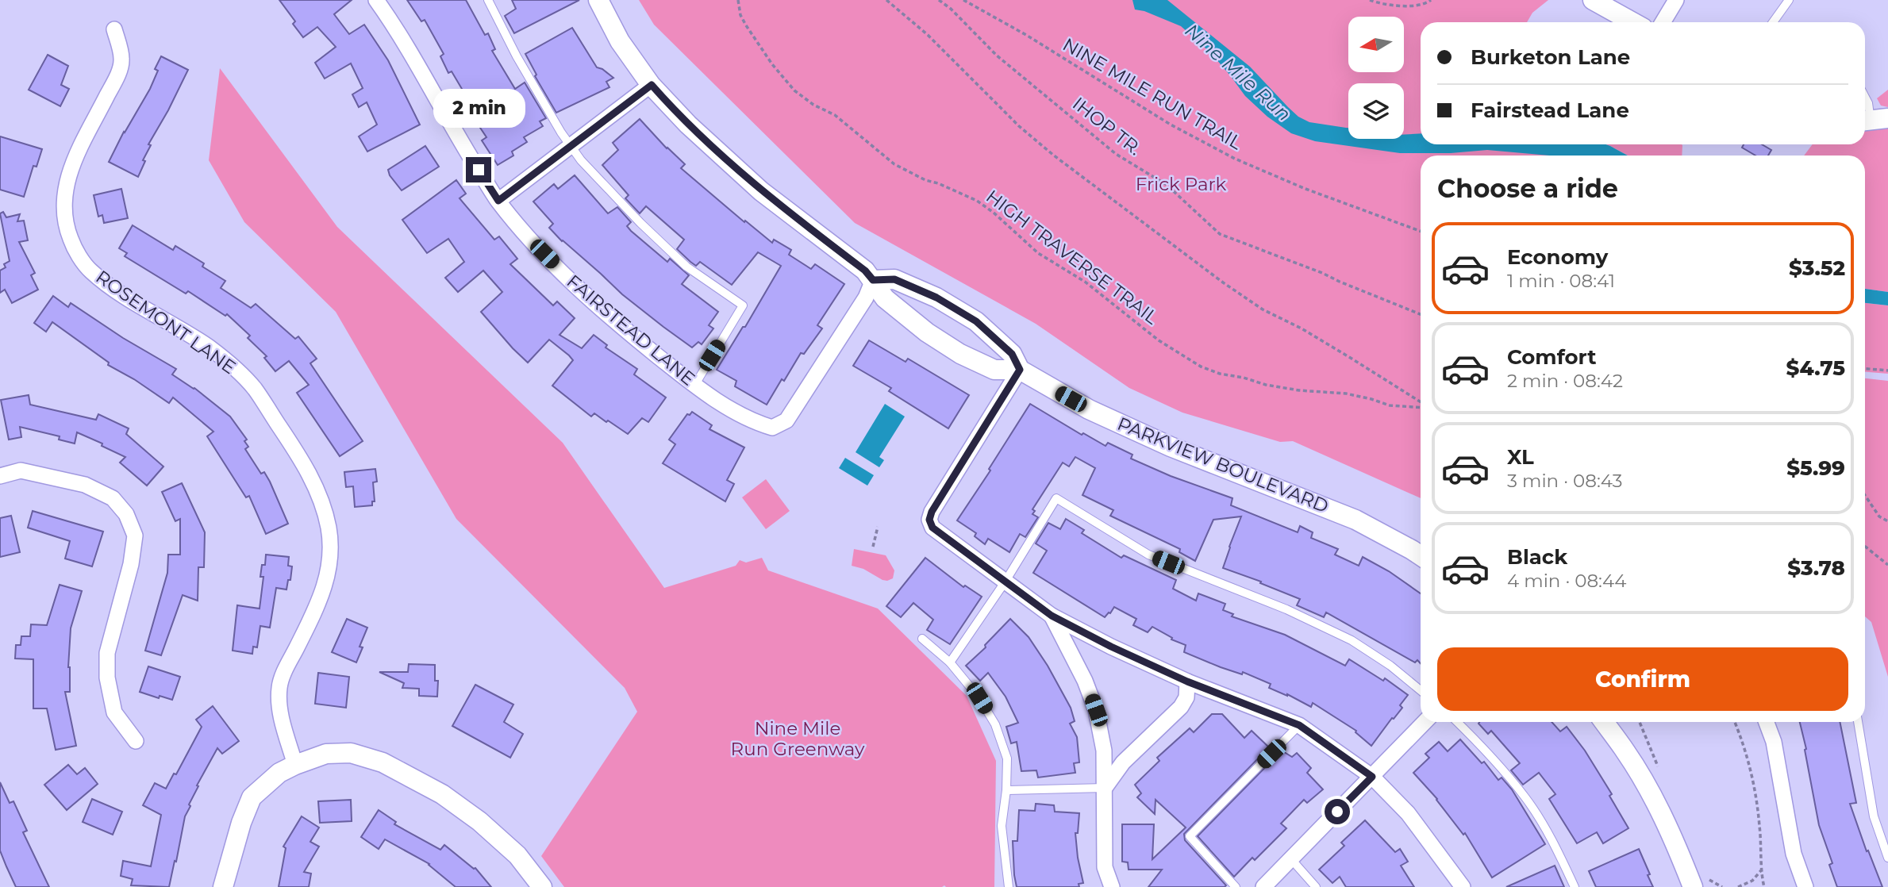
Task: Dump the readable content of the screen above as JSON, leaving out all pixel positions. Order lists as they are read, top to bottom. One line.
{"streets":{"street":["ROSEMONT LANE","FAIRSTEAD LANE","PARKVIEW BOULEVARD"],"path":["NINE MILE RUN TRAIL","IHOP TR.","HIGH TRAVERSE TRAIL"]},"crossings":[["FAIRSTEAD LANE","PARKVIEW BOULEVARD"]],"water":["Nine Mile Run"],"parks":["Frick Park","Nine Mile Run Greenway"],"north":"left","page":{"banner":["Burketon Lane","Fairstead Lane"],"bubble":"2 min","heading":"Choose a ride","list":[{"name":"Economy","note":"1 min · 08:41","value":"$3.52"},{"name":"Comfort","note":"2 min · 08:42","value":"$4.75"},{"name":"XL","note":"3 min · 08:43","value":"$5.99"},{"name":"Black","note":"4 min · 08:44","value":"$3.78"}],"buttons":"Confirm"}}
